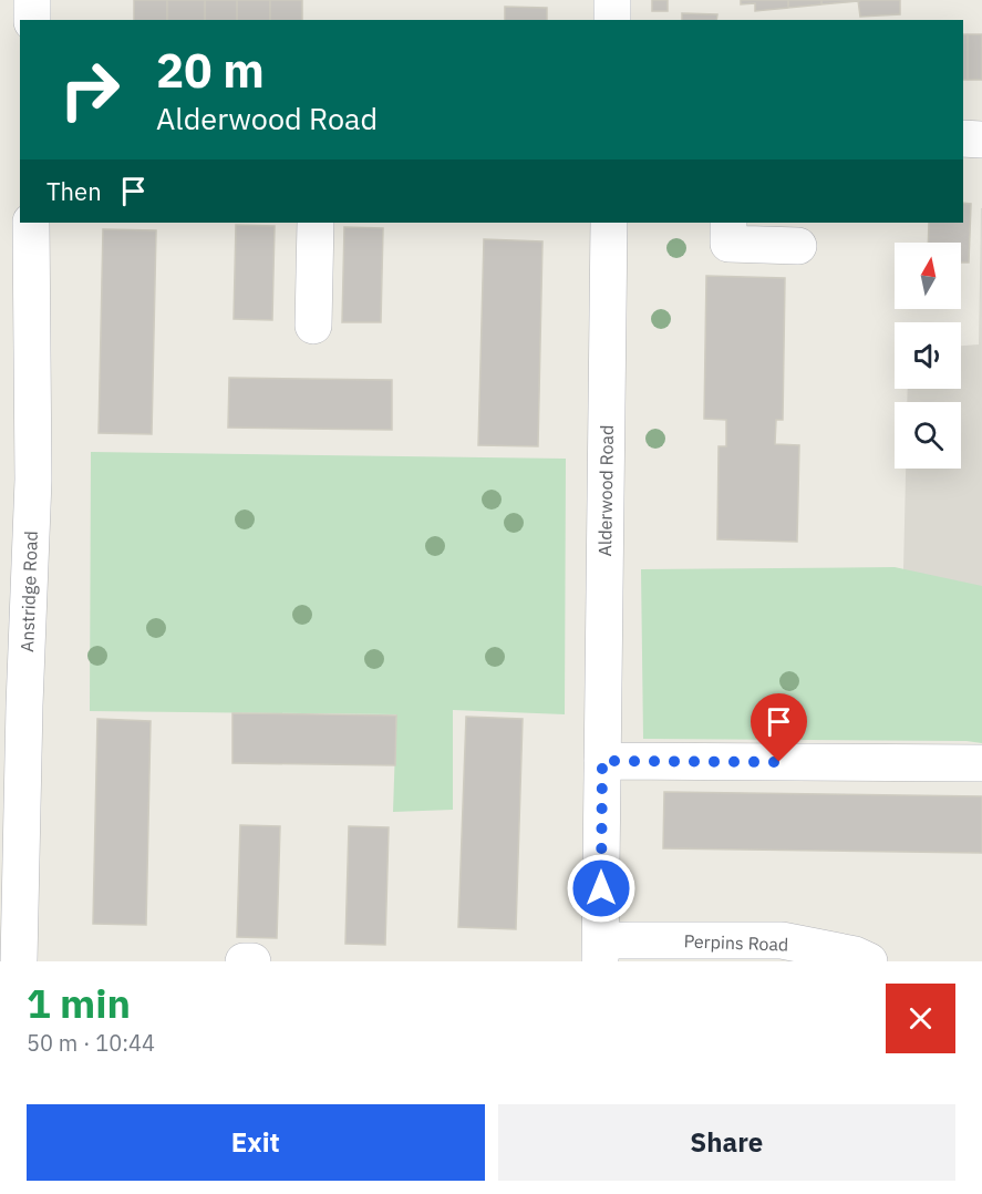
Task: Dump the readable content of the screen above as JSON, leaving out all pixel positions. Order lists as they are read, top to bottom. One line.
{"streets":{"street":["Alderwood Road","Anstridge Road","Perpins Road"]},"crossings":[["Alderwood Road","Perpins Road"]],"north":"top","page":{"turn":["20 m","Alderwood Road"],"then":"Then","heading":["1 min","50 m · 10:44"],"buttons":["Exit","Share"]}}
